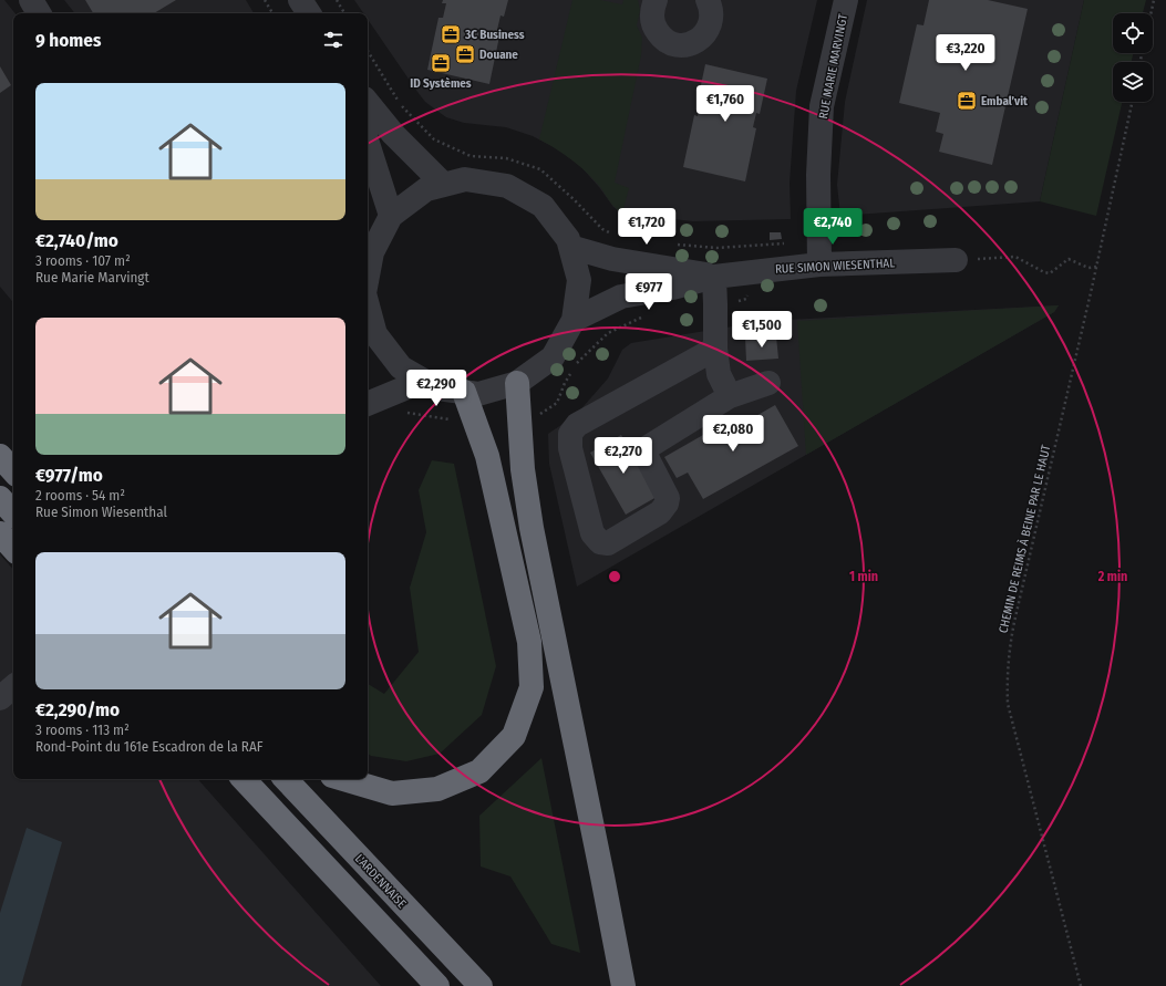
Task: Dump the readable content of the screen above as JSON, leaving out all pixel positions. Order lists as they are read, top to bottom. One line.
{"streets":{"highway":["L'ARDENNAISE"],"street":["RUE MARIE MARVINGT","RUE SIMON WIESENTHAL"],"path":["CHEMIN DE REIMS À BEINE PAR LE HAUT"]},"crossings":[["RUE MARIE MARVINGT","RUE SIMON WIESENTHAL"]],"places":{"office":["3C Business","Douane","ID Systèmes","Embal’vit"]},"page":{"heading":"9 homes","price":["€3,220","€1,760","€1,720","€2,740","€977","€1,500","€2,290","€2,080","€2,270"],"list":[{"name":"€2,740/mo","note":"3 rooms · 107 m² · Rue Marie Marvingt"},{"name":"€977/mo","note":"2 rooms · 54 m² · Rue Simon Wiesenthal"},{"name":"€2,290/mo","note":"3 rooms · 113 m² · Rond-Point du 161e Escadron de la RAF"}]},"rings":["1 min","2 min"]}
